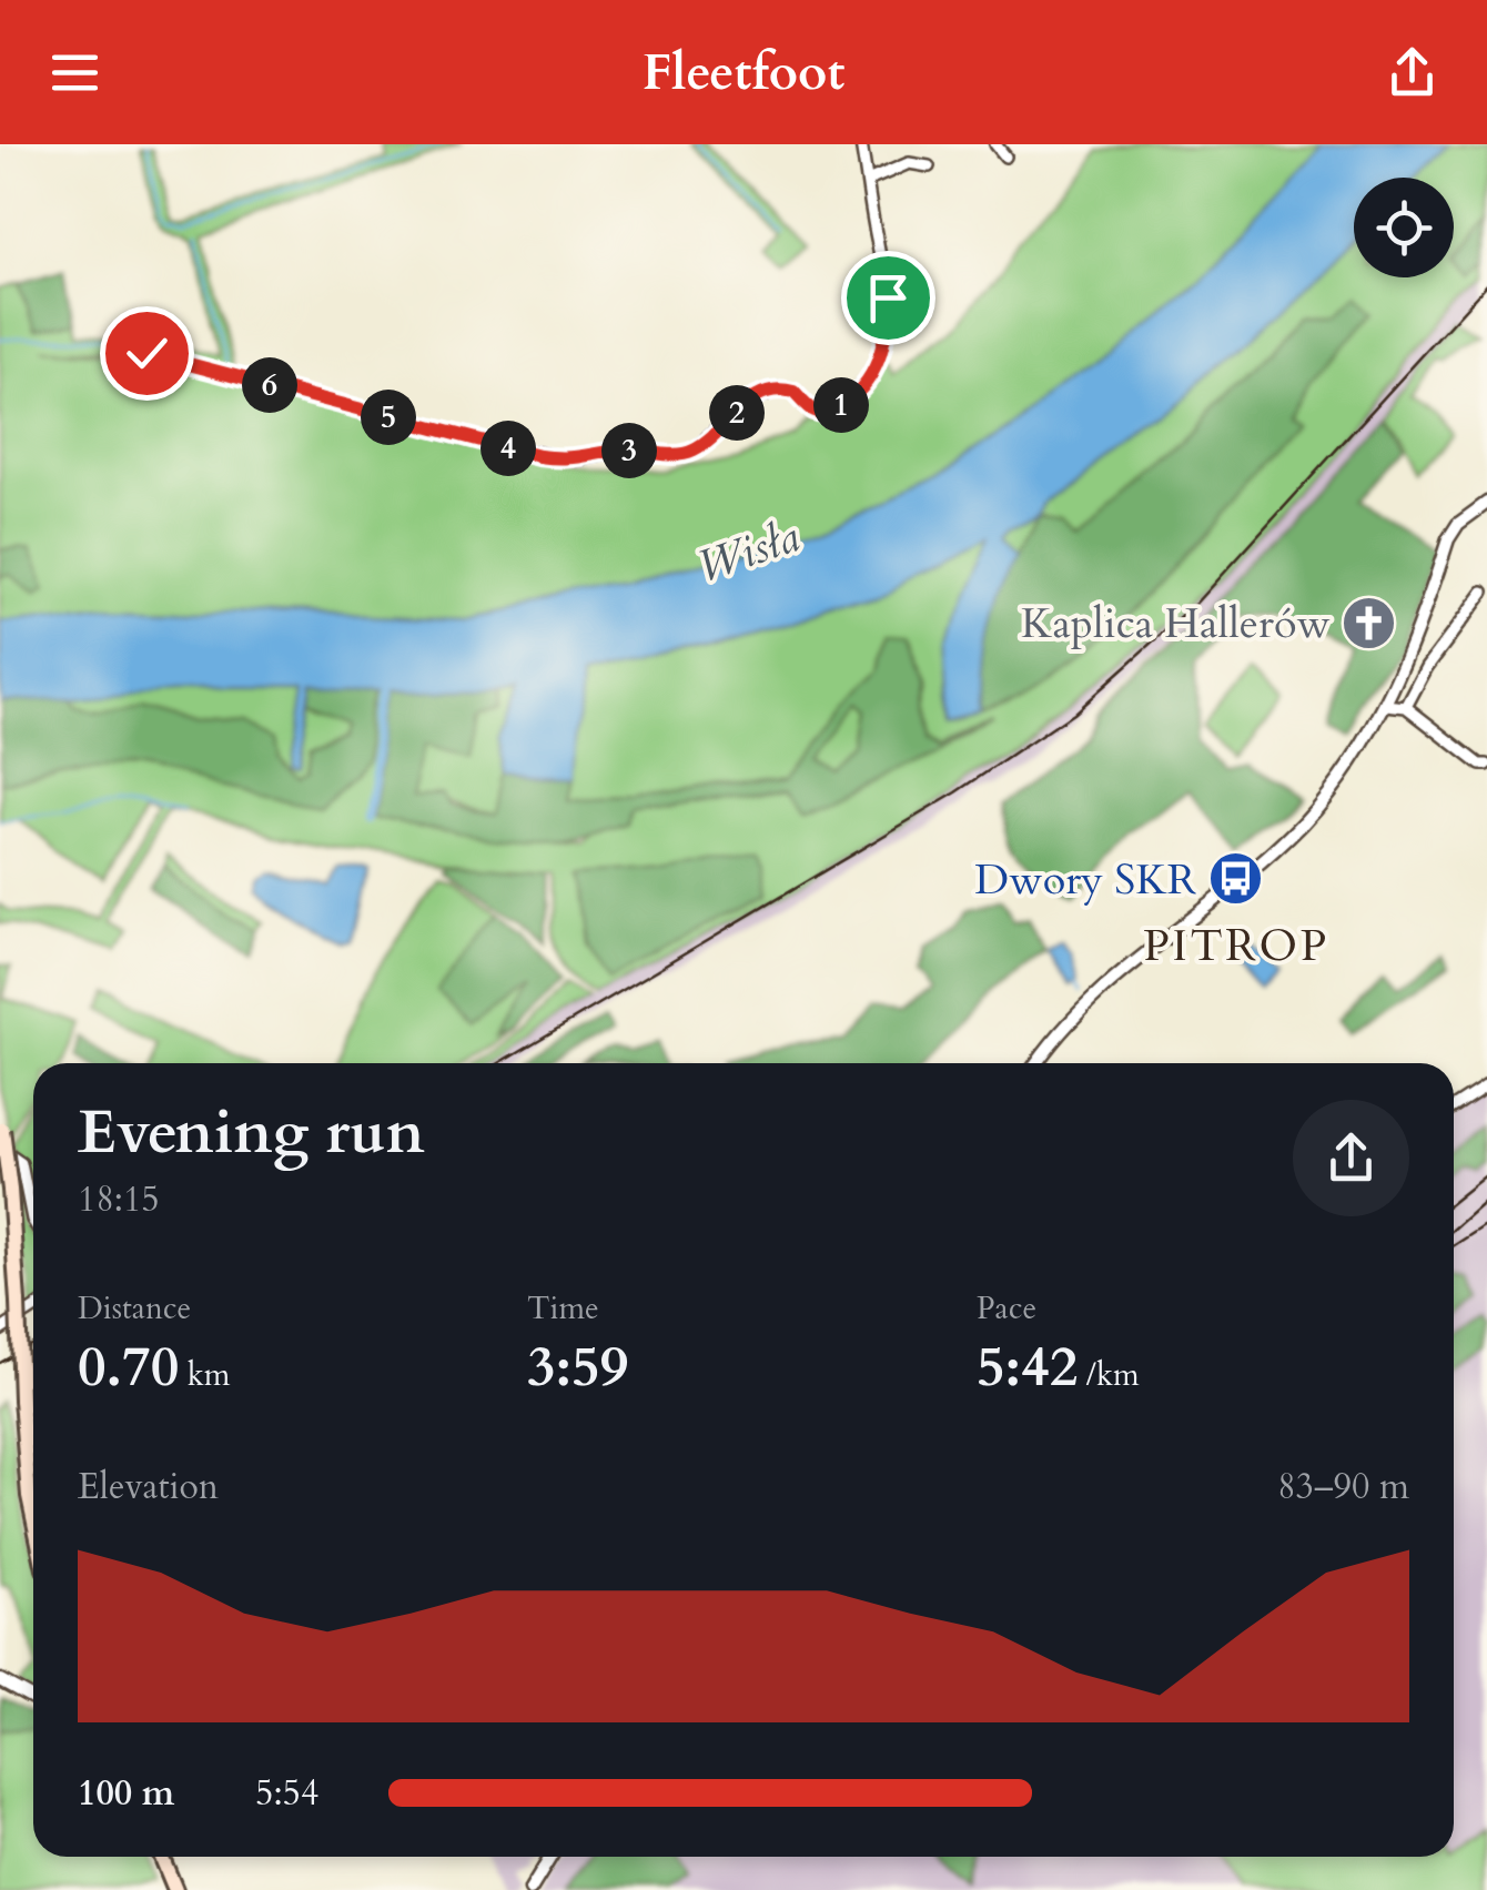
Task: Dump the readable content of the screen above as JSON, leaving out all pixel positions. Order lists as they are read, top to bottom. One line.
{"districts":["PITROP"],"water":["Wisła"],"places":{"church":["Kaplica Hallerów"],"bus stop":["Dwory SKR"]},"page":{"header":"Fleetfoot","pins":["6","1","2","5","4","3"],"heading":["Evening run","18:15"],"stats":[["Distance","0.70 km"],["Time","3:59"],["Pace","5:42 /km"]],"chart":["Elevation","83–90 m"],"list":[{"name":"100 m","note":"5:54"}]}}
